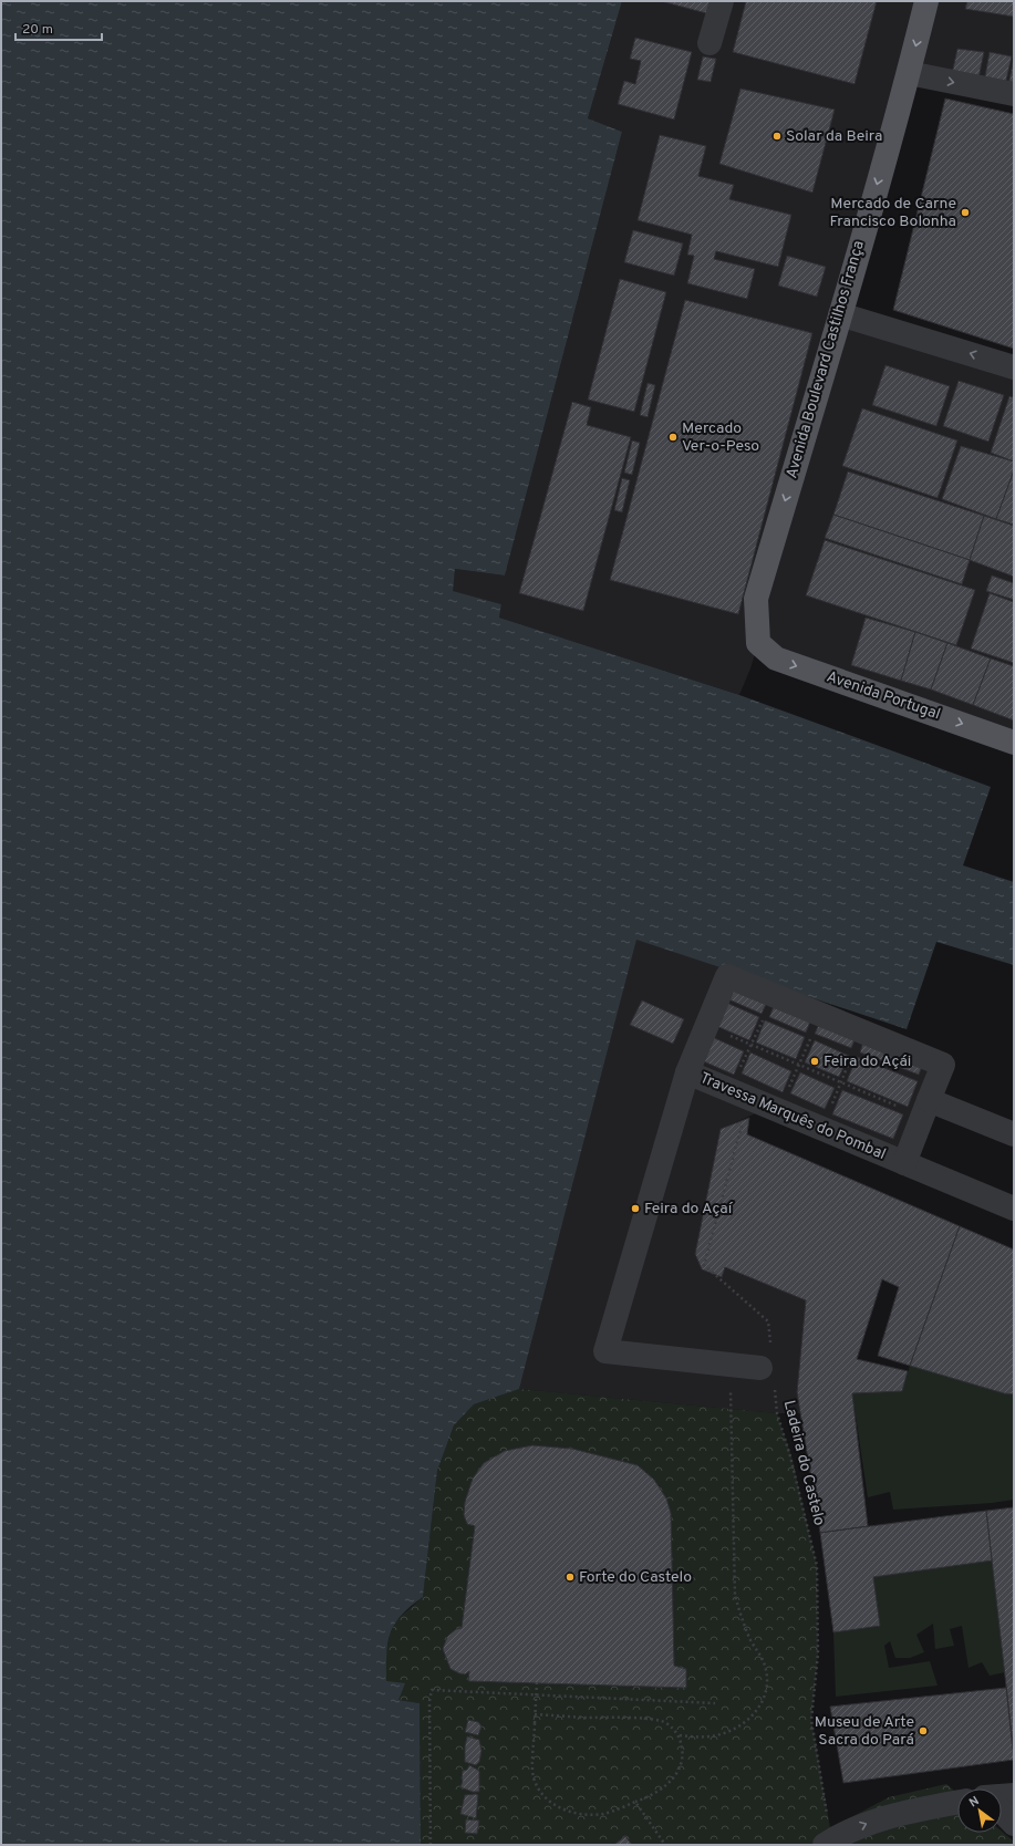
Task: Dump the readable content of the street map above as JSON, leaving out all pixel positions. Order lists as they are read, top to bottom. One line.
{"streets":{"main road":["Avenida Boulevard Castilhos França","Avenida Portugal"],"street":["Travessa Marquês do Pombal"],"path":["Ladeira do Castelo"]},"crossings":[["Avenida Boulevard Castilhos França","Avenida Portugal"]],"one_way":["Avenida Boulevard Castilhos França","Avenida Portugal"],"places":["Solar da Beira","Mercado de Carne Francisco Bolonha","Mercado Ver-o-Peso","Feira do Açái","Feira do Açaí","Forte do Castelo","Museu de Arte Sacra do Pará"],"scale_bar":"20 m","north":"top left"}
